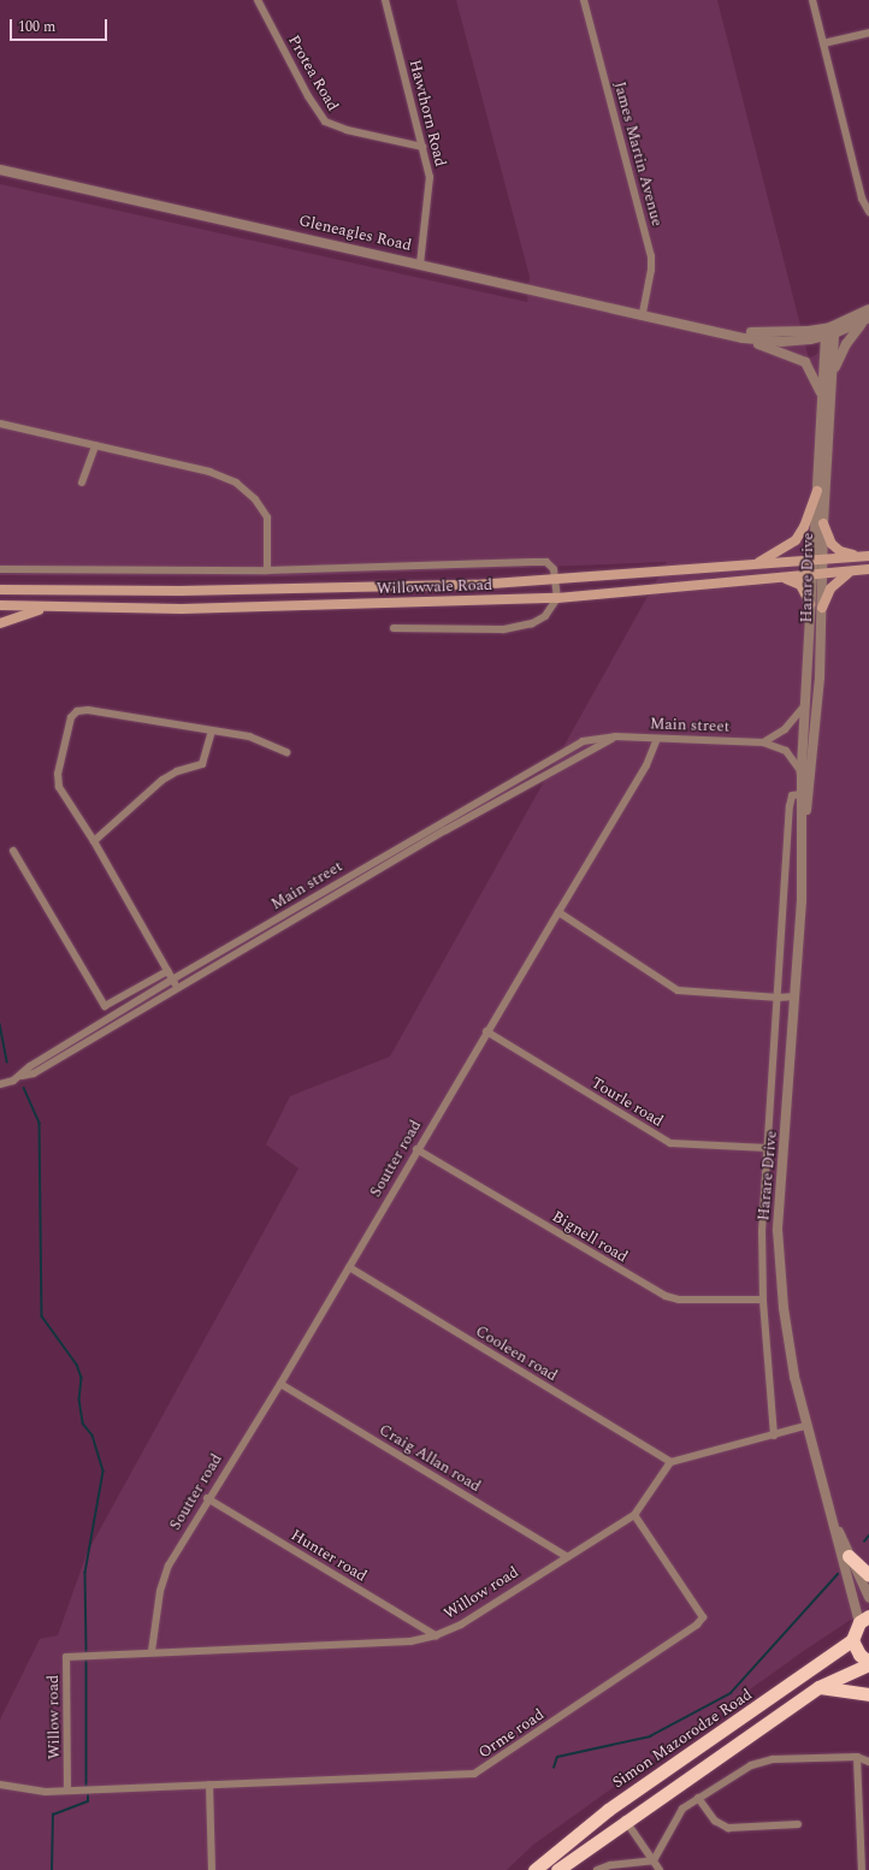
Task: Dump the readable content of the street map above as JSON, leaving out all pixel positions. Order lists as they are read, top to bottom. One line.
{"streets":{"highway":["Simon Mazorodze Road"],"main road":["Willowvale Road"],"street":["Protea Road","Hawthorn Road","James Martin Avenue","Gleneagles Road","Harare Drive","Main street","Tourle road","Soutter road","Bignell road","Cooleen road","Craig Allan road","Hunter road","Willow road","Orme road"]},"crossings":[["Protea Road","Hawthorn Road"],["Hawthorn Road","Gleneagles Road"],["James Martin Avenue","Gleneagles Road"],["Gleneagles Road","Harare Drive"],["Harare Drive","Willowvale Road"],["Harare Drive","Main street"],["Main street","Soutter road"],["Tourle road","Soutter road"],["Soutter road","Bignell road"],["Soutter road","Cooleen road"],["Soutter road","Craig Allan road"],["Soutter road","Hunter road"],["Soutter road","Willow road"],["Cooleen road","Willow road"],["Craig Allan road","Willow road"],["Hunter road","Willow road"],["Willow road","Orme road"]],"scale_bar":"100 m"}
